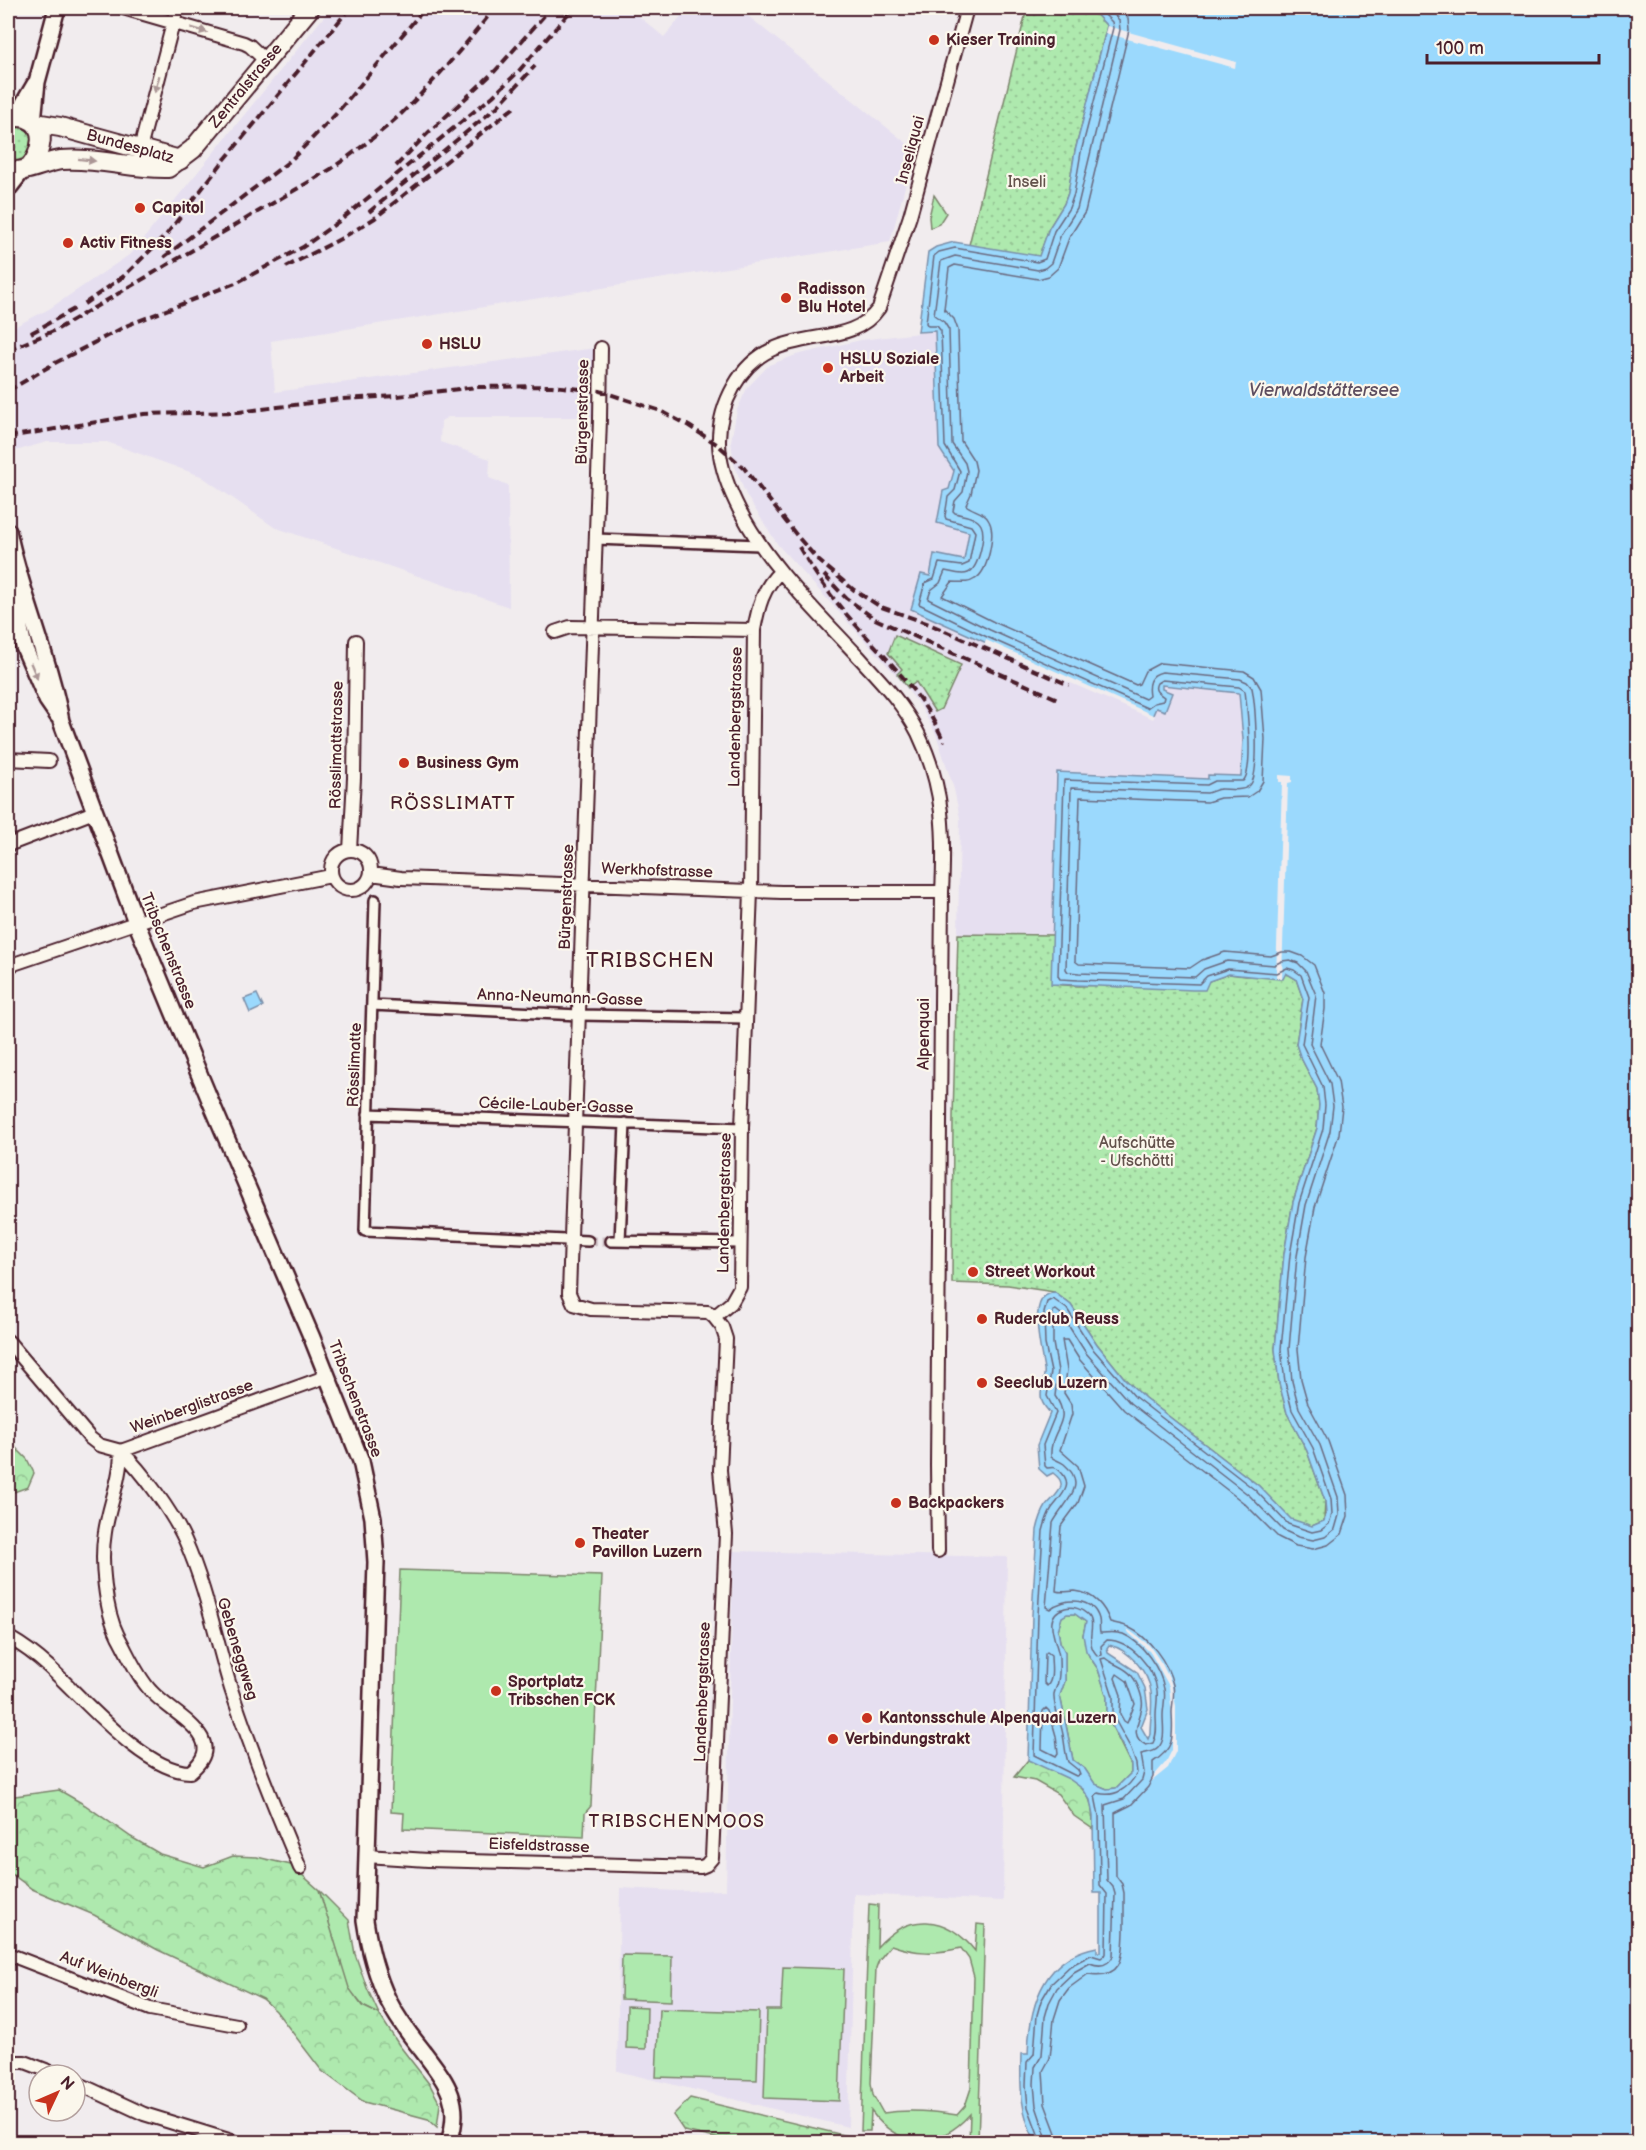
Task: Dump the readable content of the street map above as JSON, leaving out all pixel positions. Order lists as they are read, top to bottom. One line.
{"streets":{"main road":["Zentralstrasse","Bundesplatz"],"street":["Inseliquai","Bürgenstrasse","Landenbergstrasse","Rösslimattstrasse","Werkhofstrasse","Tribschenstrasse","Anna-Neumann-Gasse","Alpenquai","Rösslimatte","Cécile-Lauber-Gasse","Weinberglistrasse","Gebeneggweg","Eisfeldstrasse","Auf Weinbergli"]},"crossings":[["Zentralstrasse","Bundesplatz"],["Inseliquai","Alpenquai"],["Bürgenstrasse","Landenbergstrasse"],["Bürgenstrasse","Werkhofstrasse"],["Bürgenstrasse","Anna-Neumann-Gasse"],["Bürgenstrasse","Rösslimatte"],["Bürgenstrasse","Cécile-Lauber-Gasse"],["Landenbergstrasse","Werkhofstrasse"],["Landenbergstrasse","Anna-Neumann-Gasse"],["Landenbergstrasse","Alpenquai"],["Landenbergstrasse","Cécile-Lauber-Gasse"],["Landenbergstrasse","Eisfeldstrasse"],["Rösslimattstrasse","Werkhofstrasse"],["Werkhofstrasse","Alpenquai"],["Tribschenstrasse","Weinberglistrasse"],["Tribschenstrasse","Eisfeldstrasse"],["Anna-Neumann-Gasse","Rösslimatte"],["Rösslimatte","Cécile-Lauber-Gasse"],["Weinberglistrasse","Gebeneggweg"]],"districts":["RÖSSLIMATT","TRIBSCHEN","TRIBSCHENMOOS"],"water":["Vierwaldstättersee"],"parks":["Inseli","Aufschütte - Ufschötti"],"places":["Kieser Training","Capitol","Activ Fitness","Radisson Blu Hotel","HSLU","HSLU Soziale Arbeit","Business Gym","Street Workout","Ruderclub Reuss","Seeclub Luzern","Backpackers","Theater Pavillon Luzern","Sportplatz Tribschen FCK","Kantonsschule Alpenquai Luzern","Verbindungstrakt"],"scale_bar":"100 m","north":"top right"}
